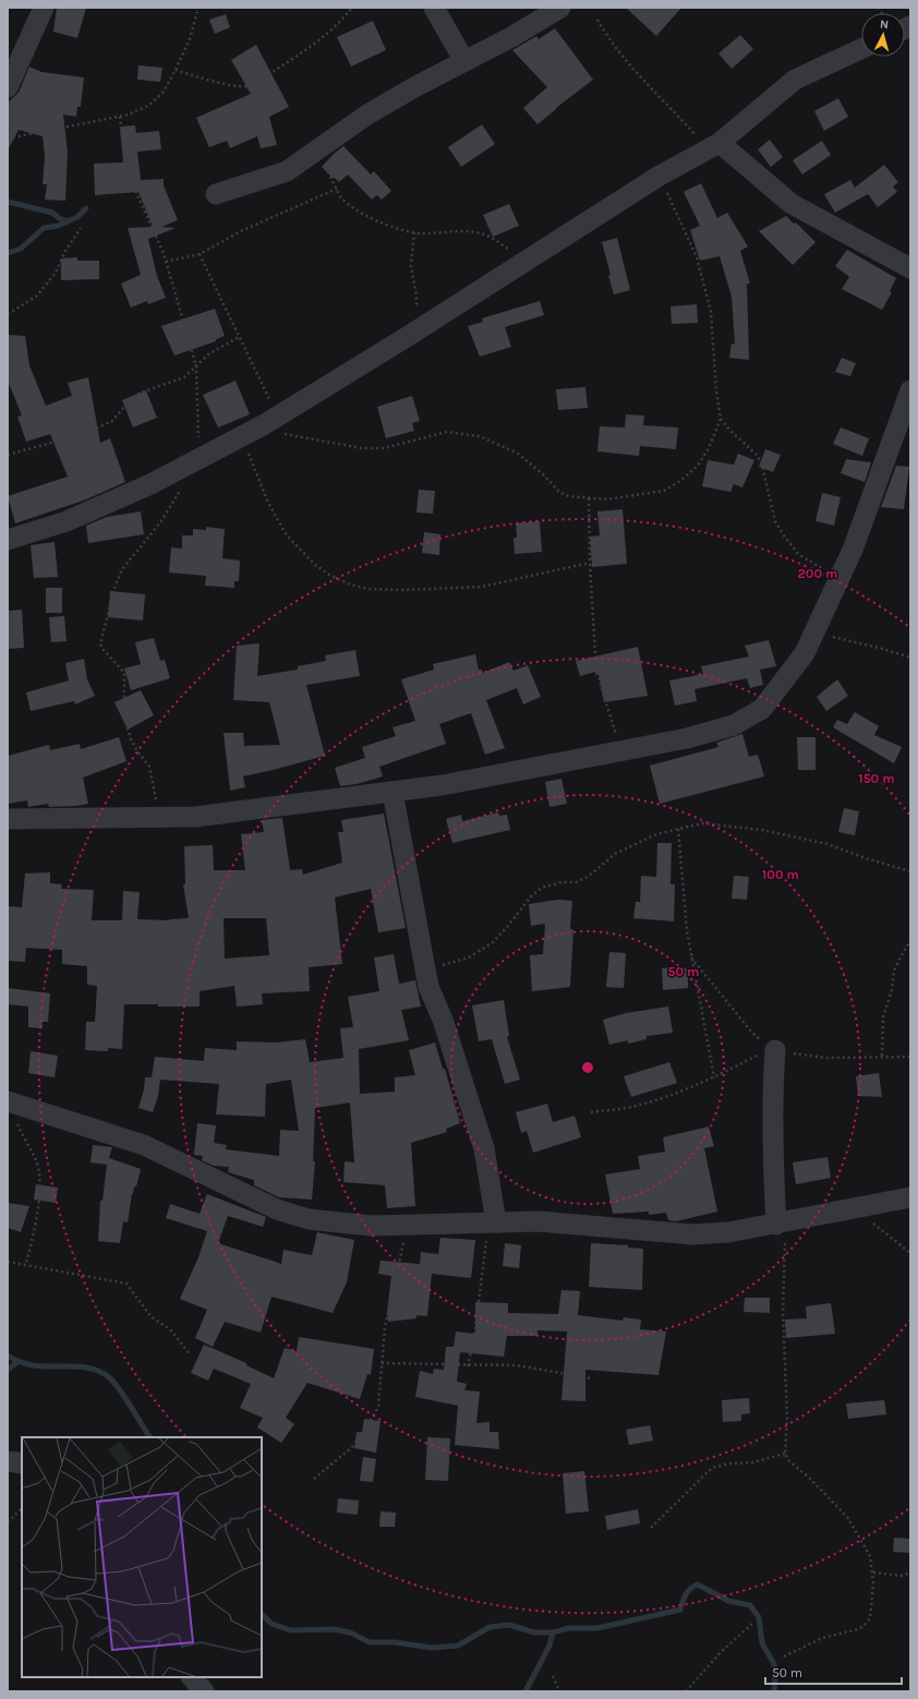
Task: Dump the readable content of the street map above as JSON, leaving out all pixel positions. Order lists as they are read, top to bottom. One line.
{"scale_bar":"50 m","north":"top","rings":["200 m","150 m","100 m","50 m"]}
